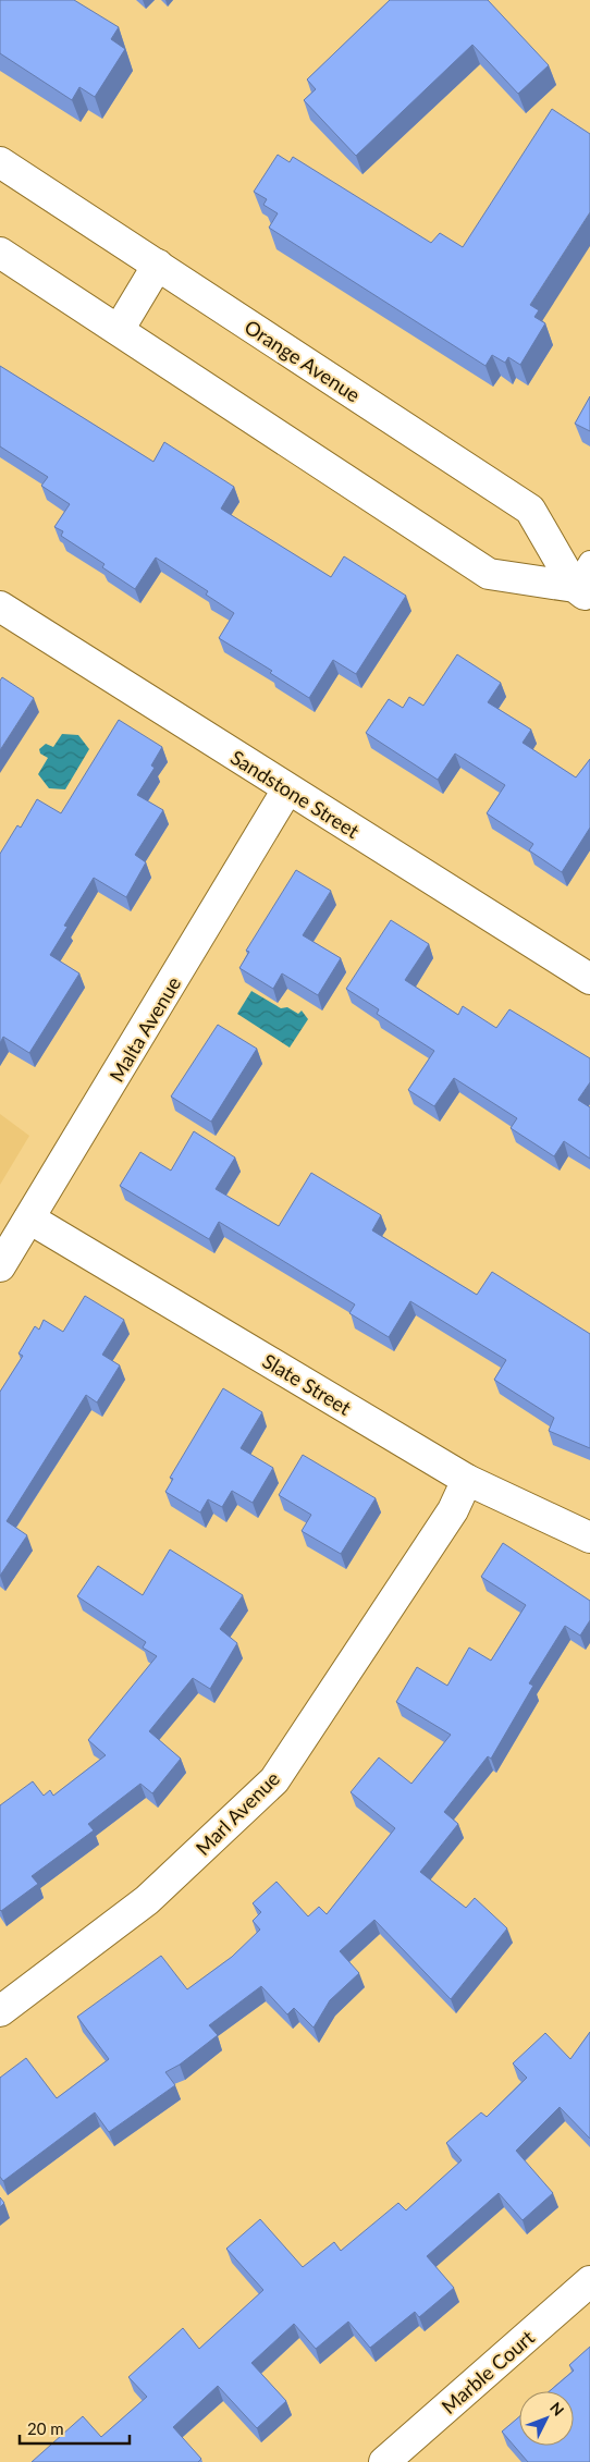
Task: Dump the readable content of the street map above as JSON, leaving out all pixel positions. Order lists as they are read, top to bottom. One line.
{"streets":{"street":["Orange Avenue","Sandstone Street","Malta Avenue","Slate Street","Marl Avenue","Marble Court"]},"crossings":[["Sandstone Street","Malta Avenue"],["Malta Avenue","Slate Street"],["Slate Street","Marl Avenue"]],"scale_bar":"20 m","north":"top right"}
